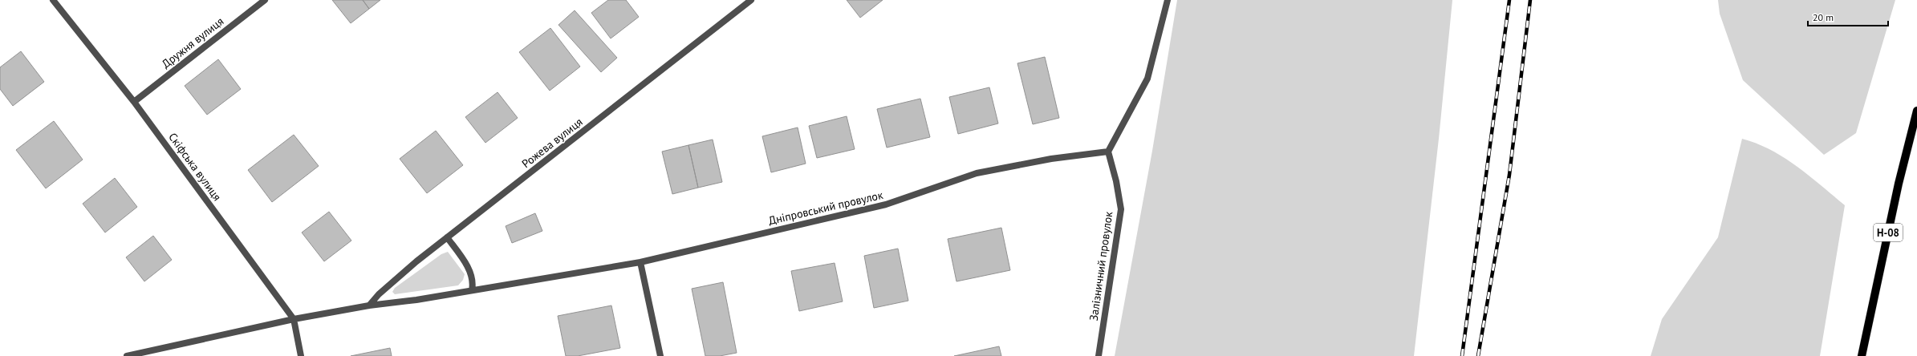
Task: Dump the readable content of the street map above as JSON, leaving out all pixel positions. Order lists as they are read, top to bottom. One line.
{"streets":{"main road":["Н-08"],"street":["Дружня вулиця","Рожева вулиця","Скіфська вулиця","Дніпровський провулок","Залізничний провулок"]},"crossings":[["Дружня вулиця","Скіфська вулиця"],["Рожева вулиця","Дніпровський провулок"],["Скіфська вулиця","Дніпровський провулок"],["Дніпровський провулок","Залізничний провулок"]],"scale_bar":"20 m"}
